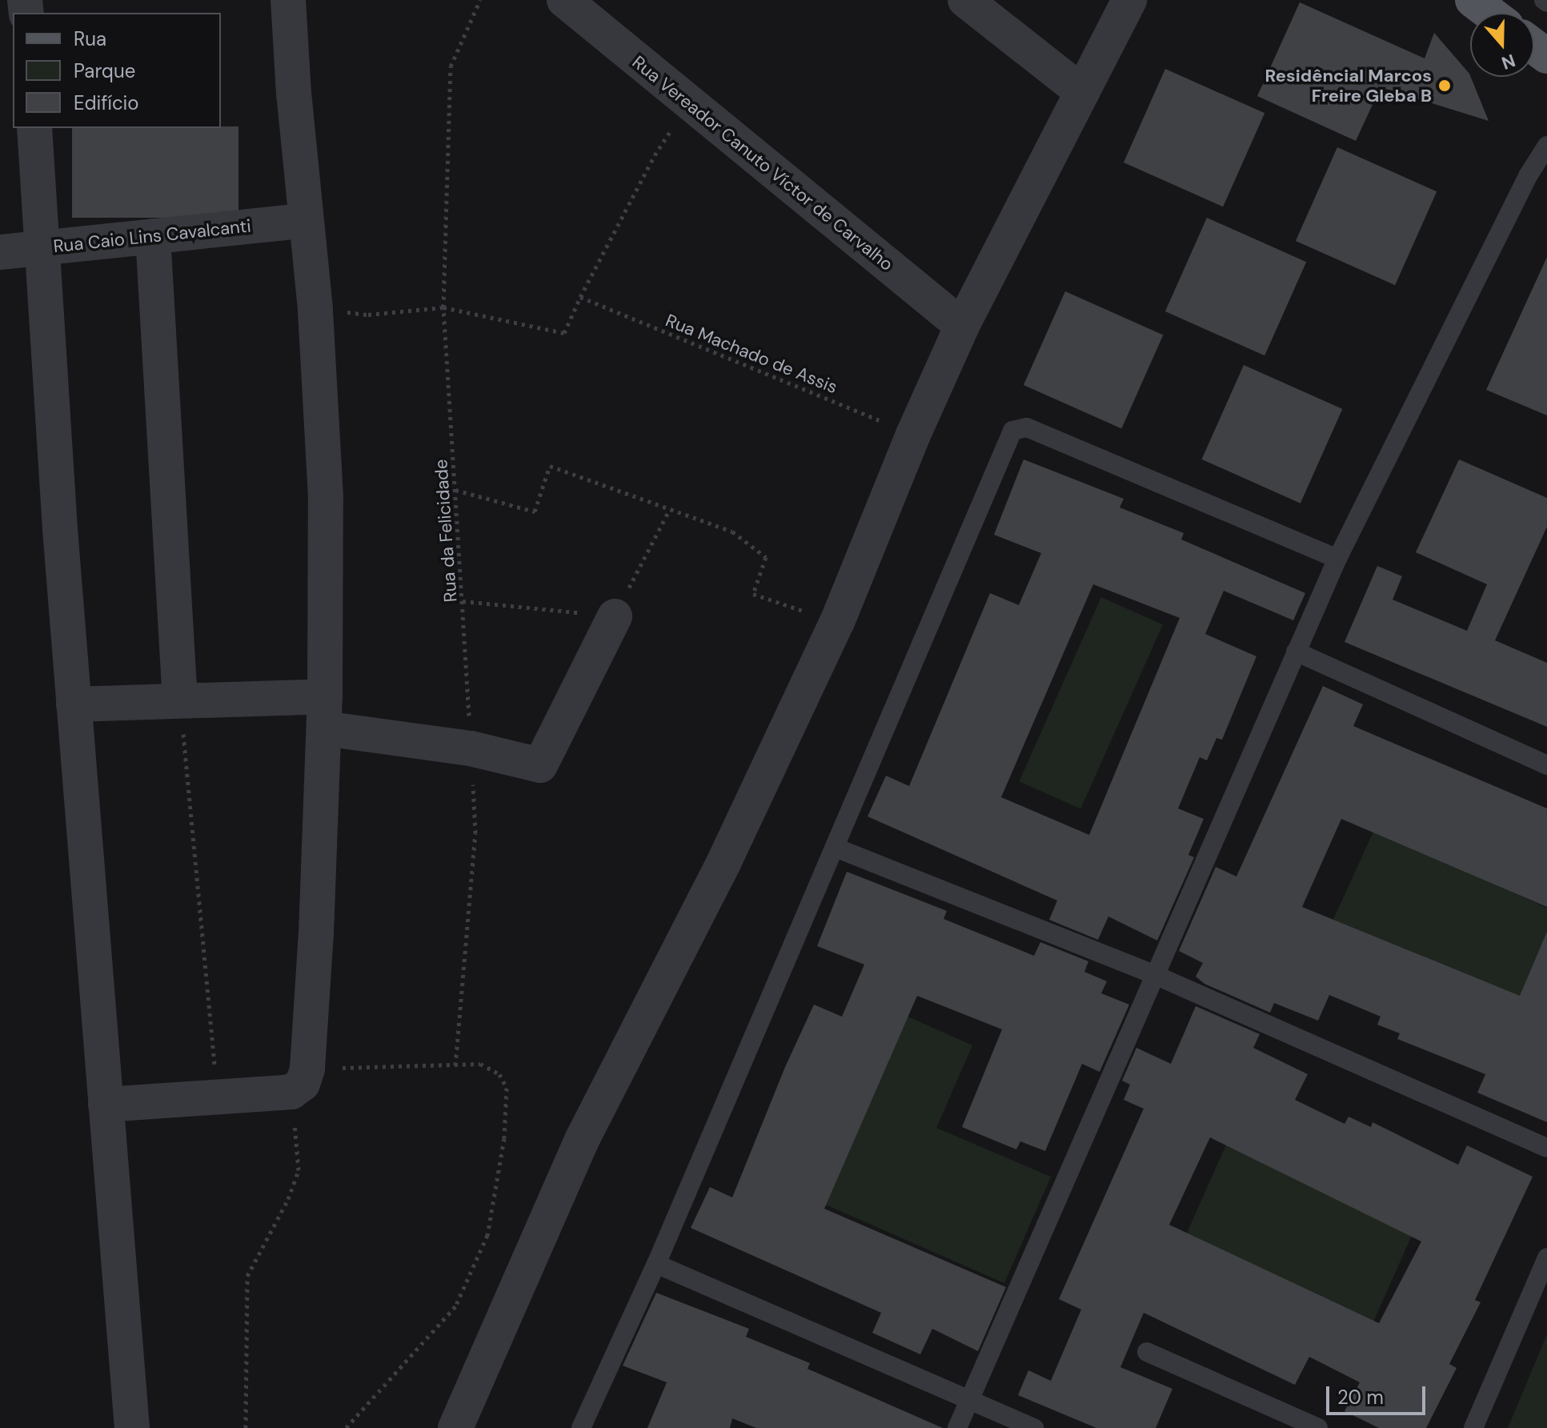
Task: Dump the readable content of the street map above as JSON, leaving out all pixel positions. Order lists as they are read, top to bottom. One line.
{"streets":{"street":["Rua Vereador Canuto Víctor de Carvalho","Rua Caio Lins Cavalcanti"],"path":["Rua Machado de Assis","Rua da Felicidade"]},"places":["Residêncial Marcos Freire Gleba B"],"legend":["Rua","Parque","Edifício"],"scale_bar":"20 m","north":"bottom"}
